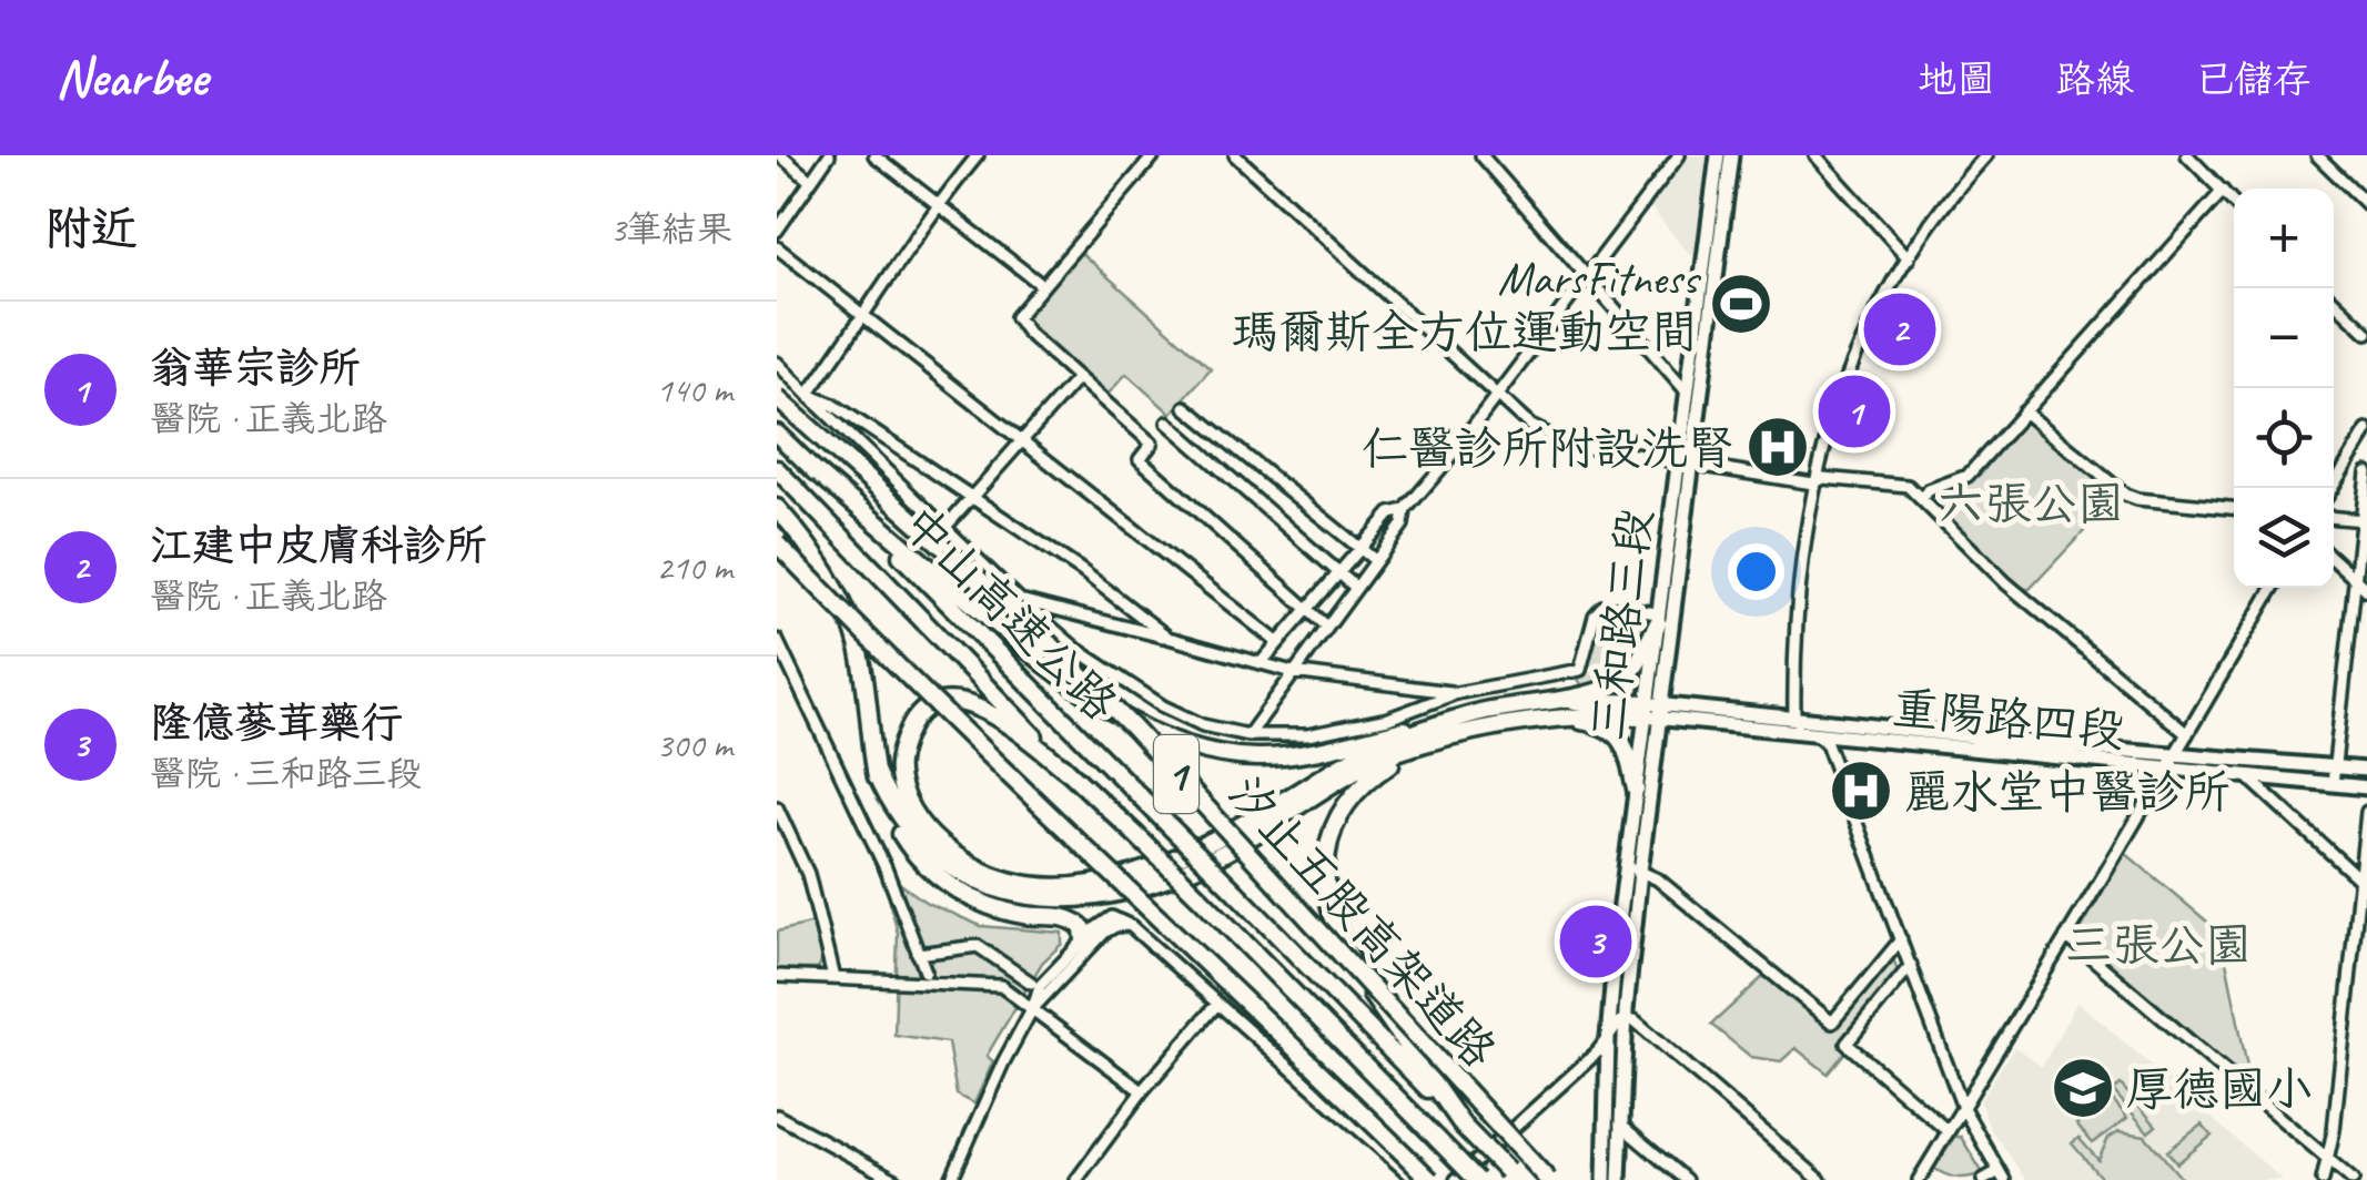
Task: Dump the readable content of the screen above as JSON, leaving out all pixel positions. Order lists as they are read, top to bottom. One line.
{"streets":{"highway":["中山高速公路","1","汐止五股高架道路"],"main road":["三和路三段","重陽路四段"]},"crossings":[["三和路三段","重陽路四段"]],"parks":["六張公園","三張公園"],"places":{"sports":["MarsFitness 瑪爾斯全方位運動空間"],"hospital":["仁醫診所附設洗腎","麗水堂中醫診所"],"school or university":["厚德國小"]},"page":{"header":"Nearbee","nav":["地圖","路線","已儲存"],"heading":["附近","3筆結果"],"map_buttons":["+","−"],"pins":["2","1","3"],"list":[{"mark":"1","name":"翁華宗診所","note":"醫院 · 正義北路","value":"140 m"},{"mark":"2","name":"江建中皮膚科診所","note":"醫院 · 正義北路","value":"210 m"},{"mark":"3","name":"隆億蔘茸藥行","note":"醫院 · 三和路三段","value":"300 m"}]}}
